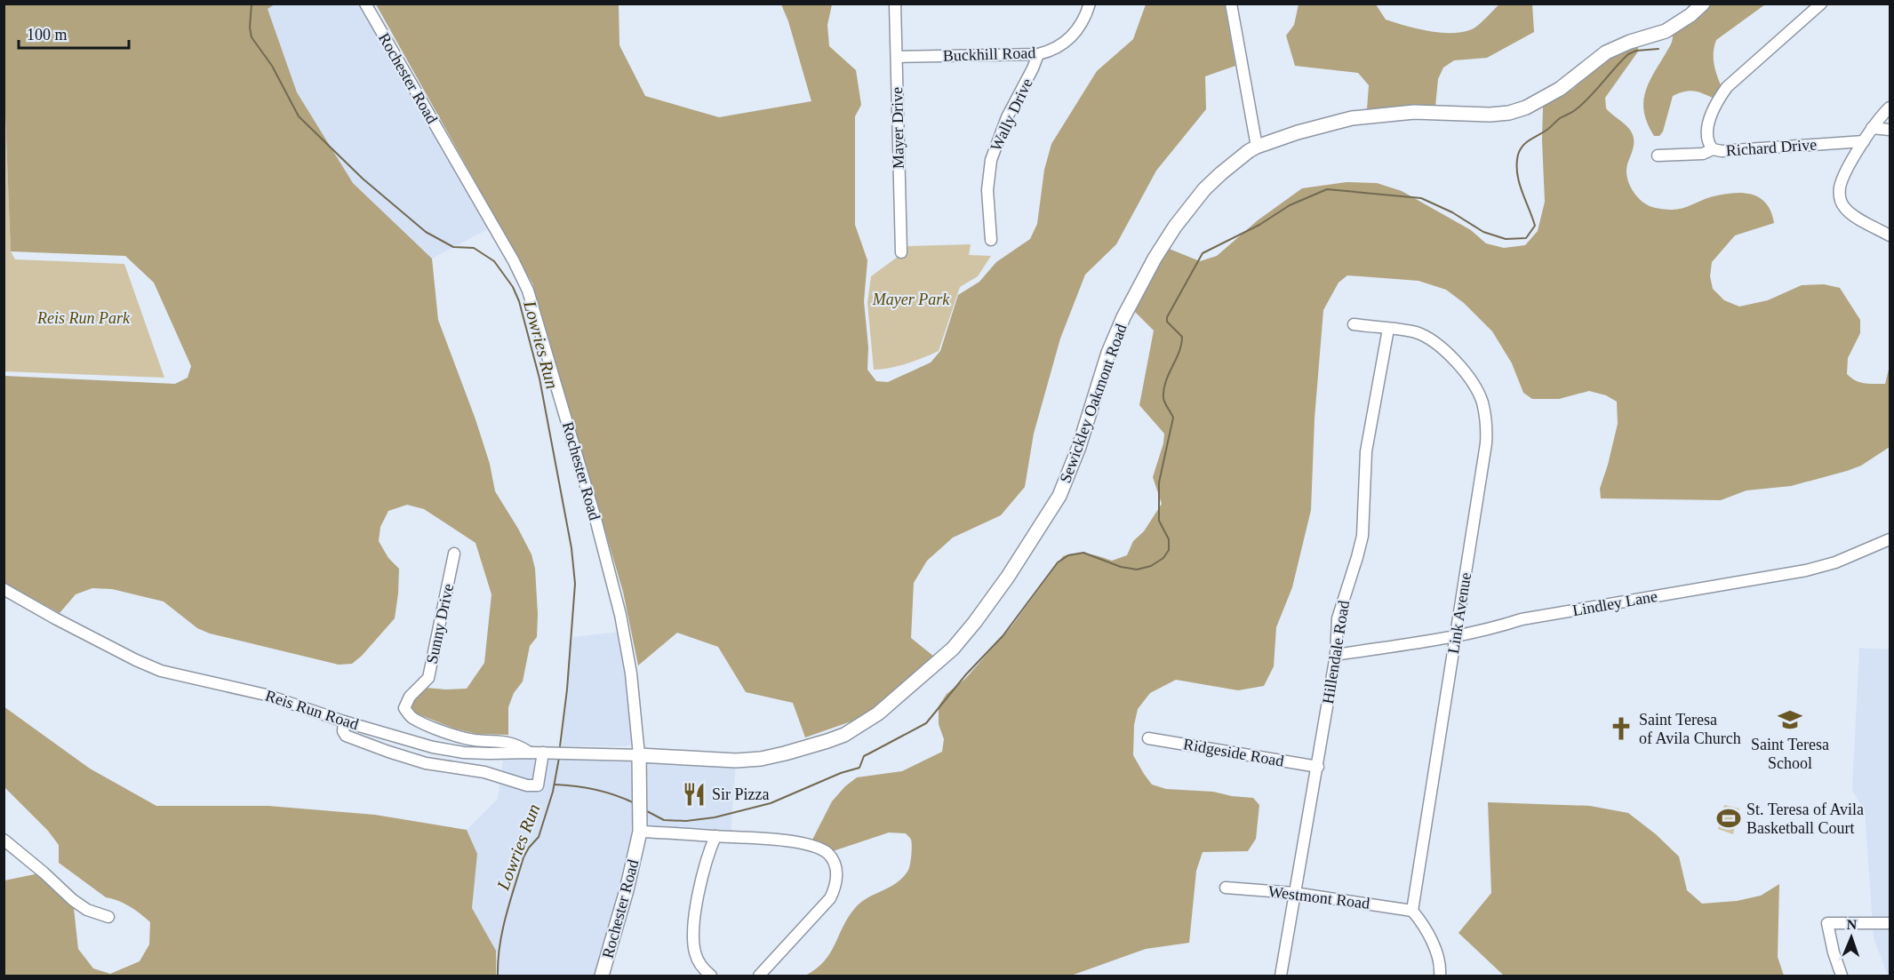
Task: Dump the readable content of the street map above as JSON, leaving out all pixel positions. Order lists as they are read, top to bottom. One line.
{"streets":{"main road":["Rochester Road","Sewickley Oakmont Road"],"street":["Buckhill Road","Wally Drive","Mayer Drive","Richard Drive","Lindley Lane","Link Avenue","Sunny Drive","Hillendale Road","Reis Run Road","Ridgeside Road","Westmont Road"]},"crossings":[["Buckhill Road","Wally Drive"],["Buckhill Road","Mayer Drive"],["Rochester Road","Sewickley Oakmont Road"],["Rochester Road","Reis Run Road"],["Sewickley Oakmont Road","Reis Run Road"],["Lindley Lane","Link Avenue"],["Lindley Lane","Hillendale Road"],["Link Avenue","Hillendale Road"],["Link Avenue","Westmont Road"],["Sunny Drive","Reis Run Road"],["Hillendale Road","Ridgeside Road"],["Hillendale Road","Westmont Road"]],"water":["Lowries Run"],"parks":["Mayer Park","Reis Run Park"],"places":{"school or university":["Saint Teresa School"],"church":["Saint Teresa of Avila Church"],"restaurant":["Sir Pizza"],"sports":["St. Teresa of Avila Basketball Court"]},"scale_bar":"100 m","north":"top"}
